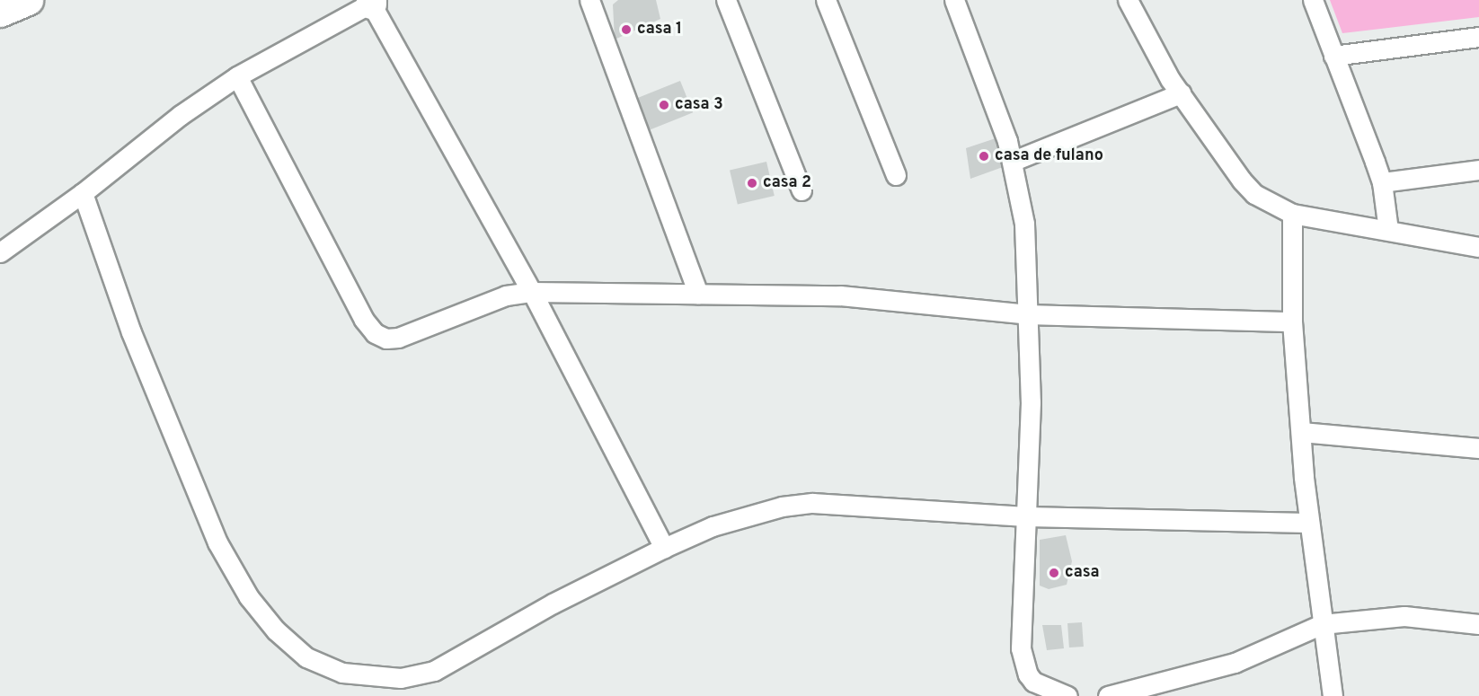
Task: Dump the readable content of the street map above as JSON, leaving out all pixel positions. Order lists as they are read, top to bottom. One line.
{"places":["casa 1","casa 3","casa de fulano","casa 2","casa"]}
